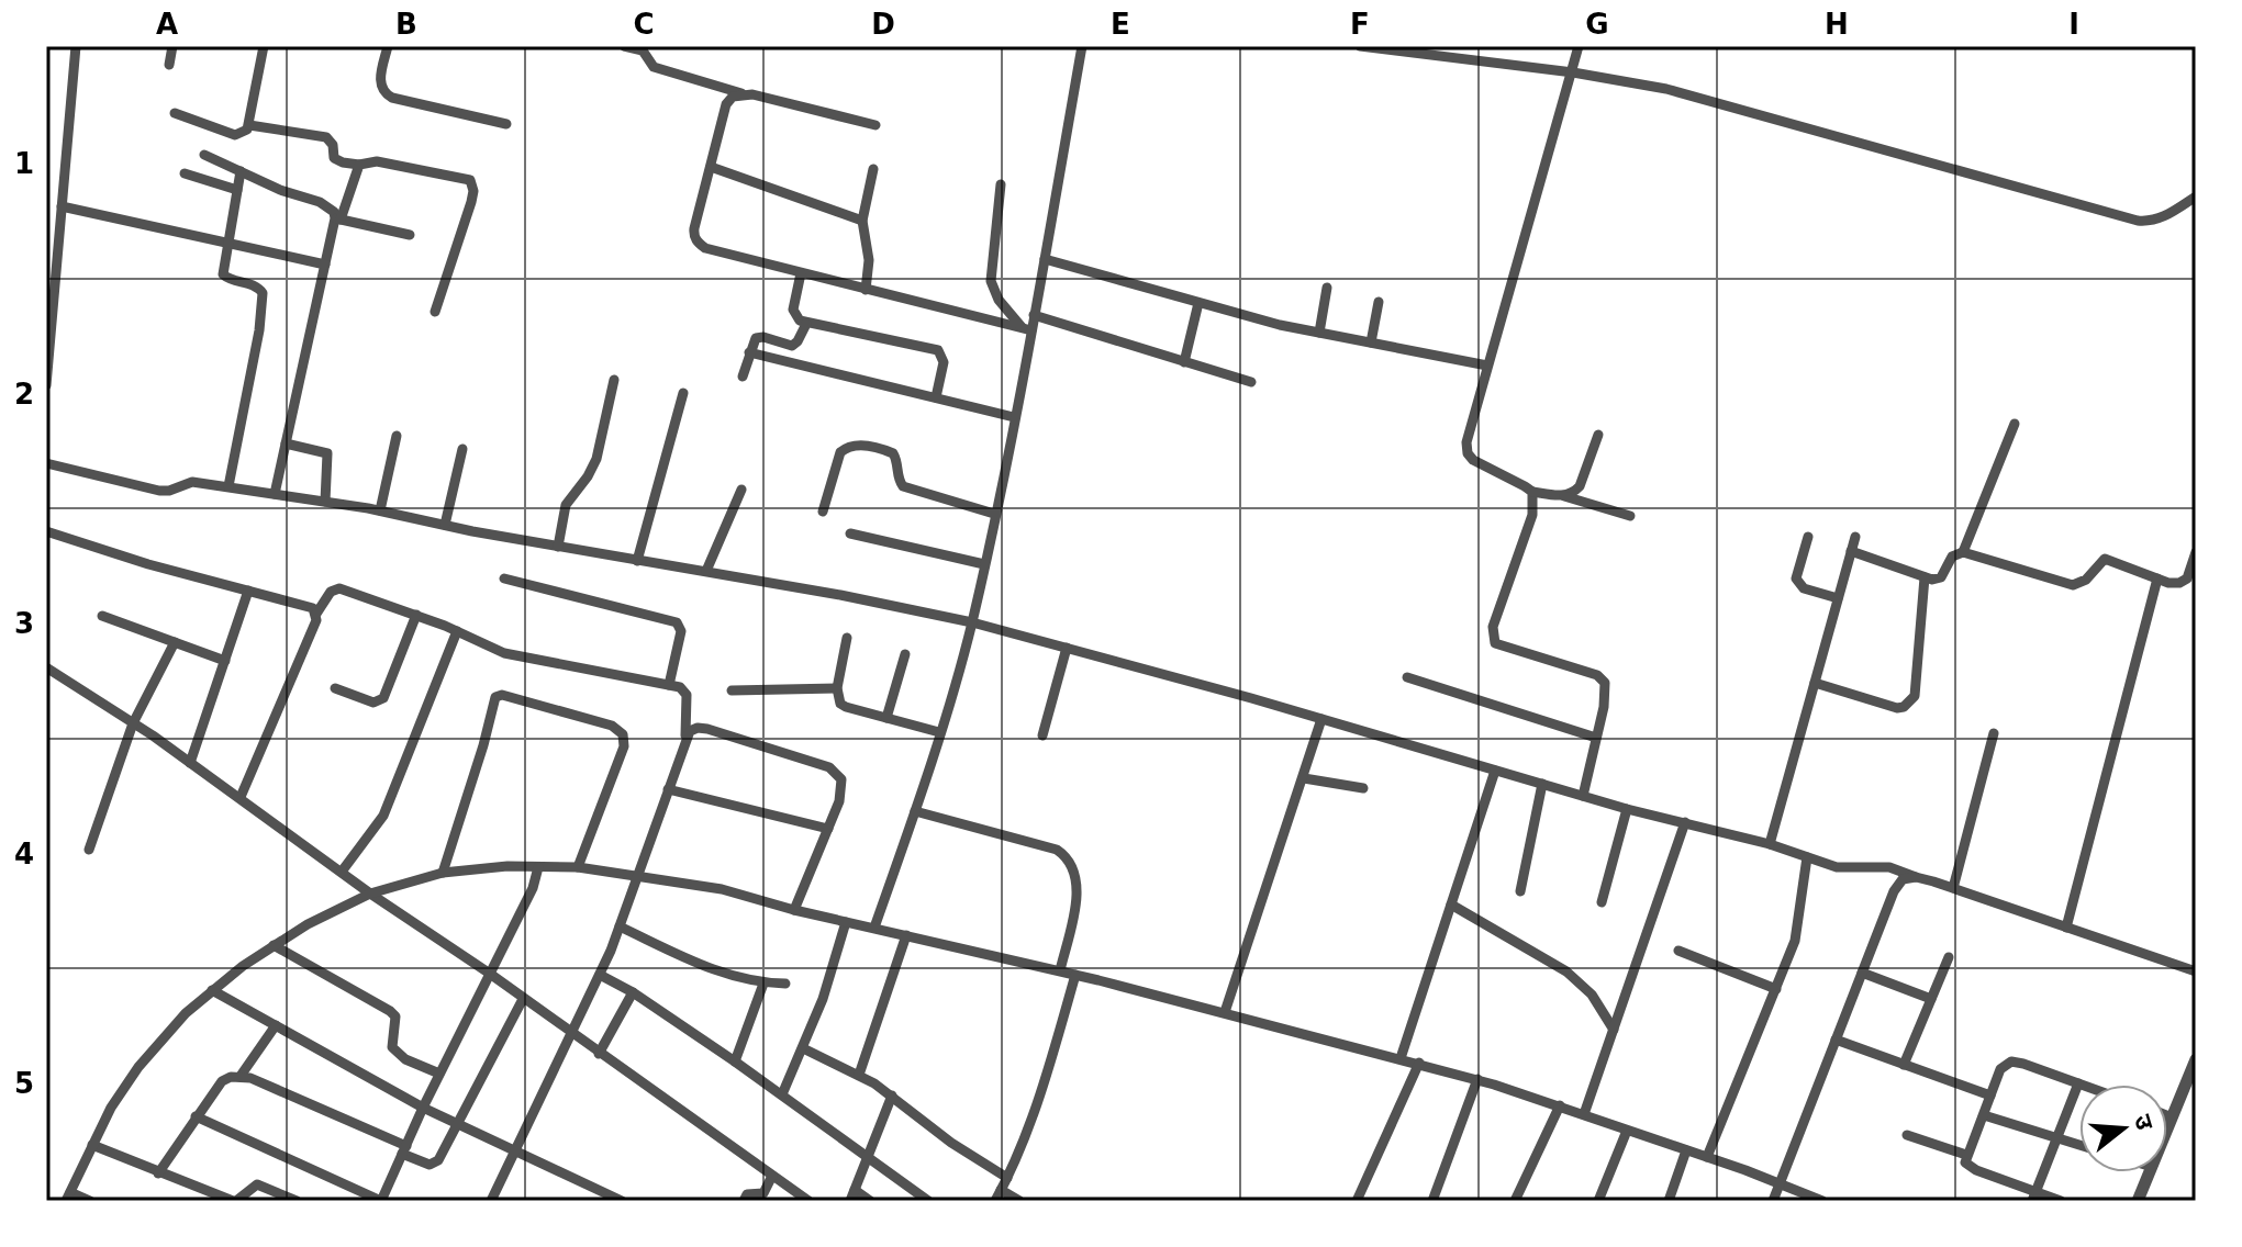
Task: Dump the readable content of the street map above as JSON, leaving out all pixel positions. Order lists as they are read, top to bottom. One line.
{"north":"right","grid":{"columns":["A","B","C","D","E","F","G","H","I"],"rows":["1","2","3","4","5"]}}
